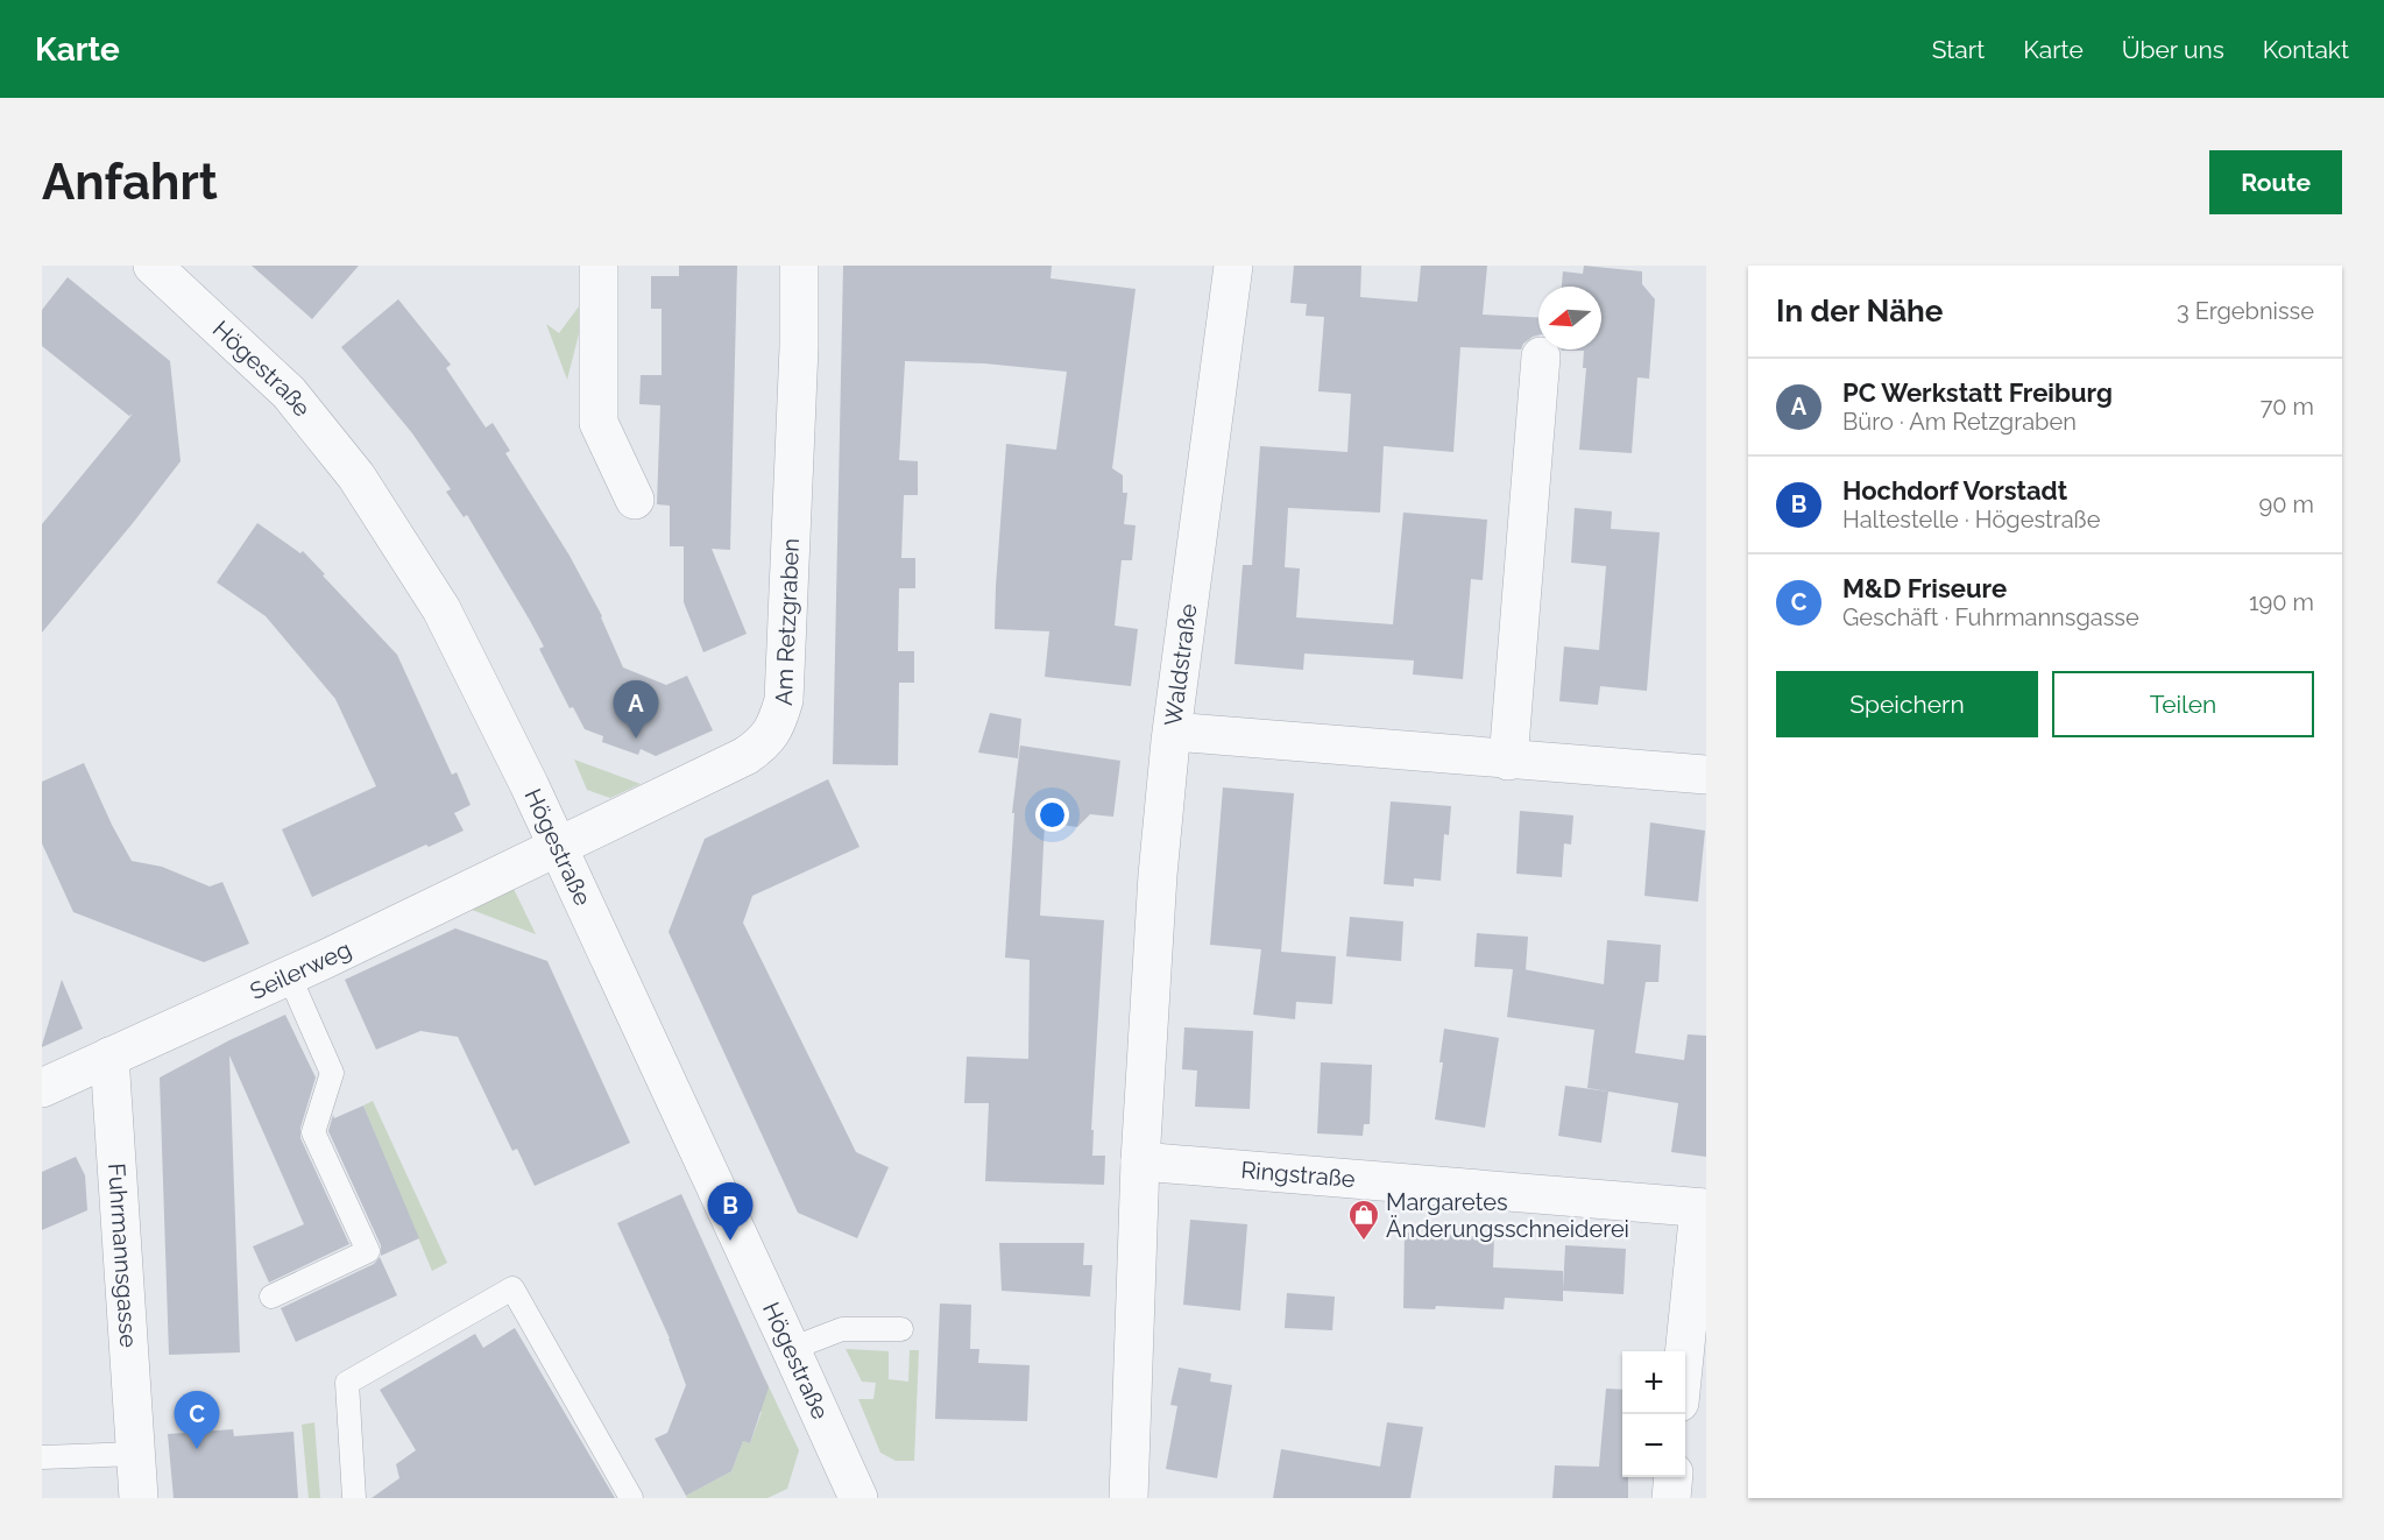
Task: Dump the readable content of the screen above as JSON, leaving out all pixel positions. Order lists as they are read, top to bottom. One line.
{"streets":{"street":["Högestraße","Am Retzgraben","Waldstraße","Seilerweg","Ringstraße","Fuhrmannsgasse"]},"crossings":[["Högestraße","Am Retzgraben"],["Högestraße","Seilerweg"],["Am Retzgraben","Seilerweg"],["Seilerweg","Fuhrmannsgasse"]],"places":{"shop":["Margaretes Änderungsschneiderei"]},"north":"left","page":{"header":"Karte","nav":["Start","Karte","Über uns","Kontakt"],"buttons":["Route",["Speichern","Teilen"]],"title":"Anfahrt","heading":["In der Nähe","3 Ergebnisse"],"list":[{"mark":"A","name":"PC Werkstatt Freiburg","note":"Büro · Am Retzgraben","value":"70 m"},{"mark":"B","name":"Hochdorf Vorstadt","note":"Haltestelle · Högestraße","value":"90 m"},{"mark":"C","name":"M&D Friseure","note":"Geschäft · Fuhrmannsgasse","value":"190 m"}],"pins":["A","B","C"],"map_buttons":["+","−"]}}
